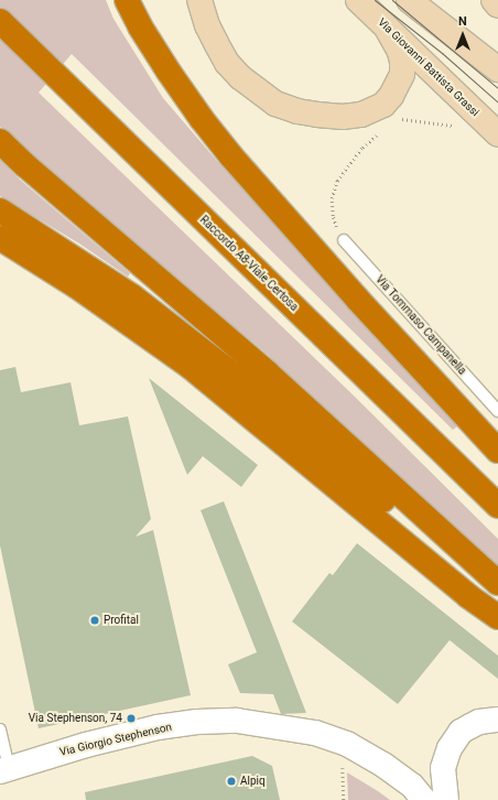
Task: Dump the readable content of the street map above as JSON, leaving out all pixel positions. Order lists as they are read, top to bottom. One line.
{"streets":{"highway":["Raccordo A8-Viale Certosa"],"main road":["Via Giovanni Battista Grassi"],"street":["Via Giorgio Stephenson"],"lane":["Via Tommaso Campanella"]},"places":["Profital","Via Stephenson, 74","Alpiq"],"north":"top"}
